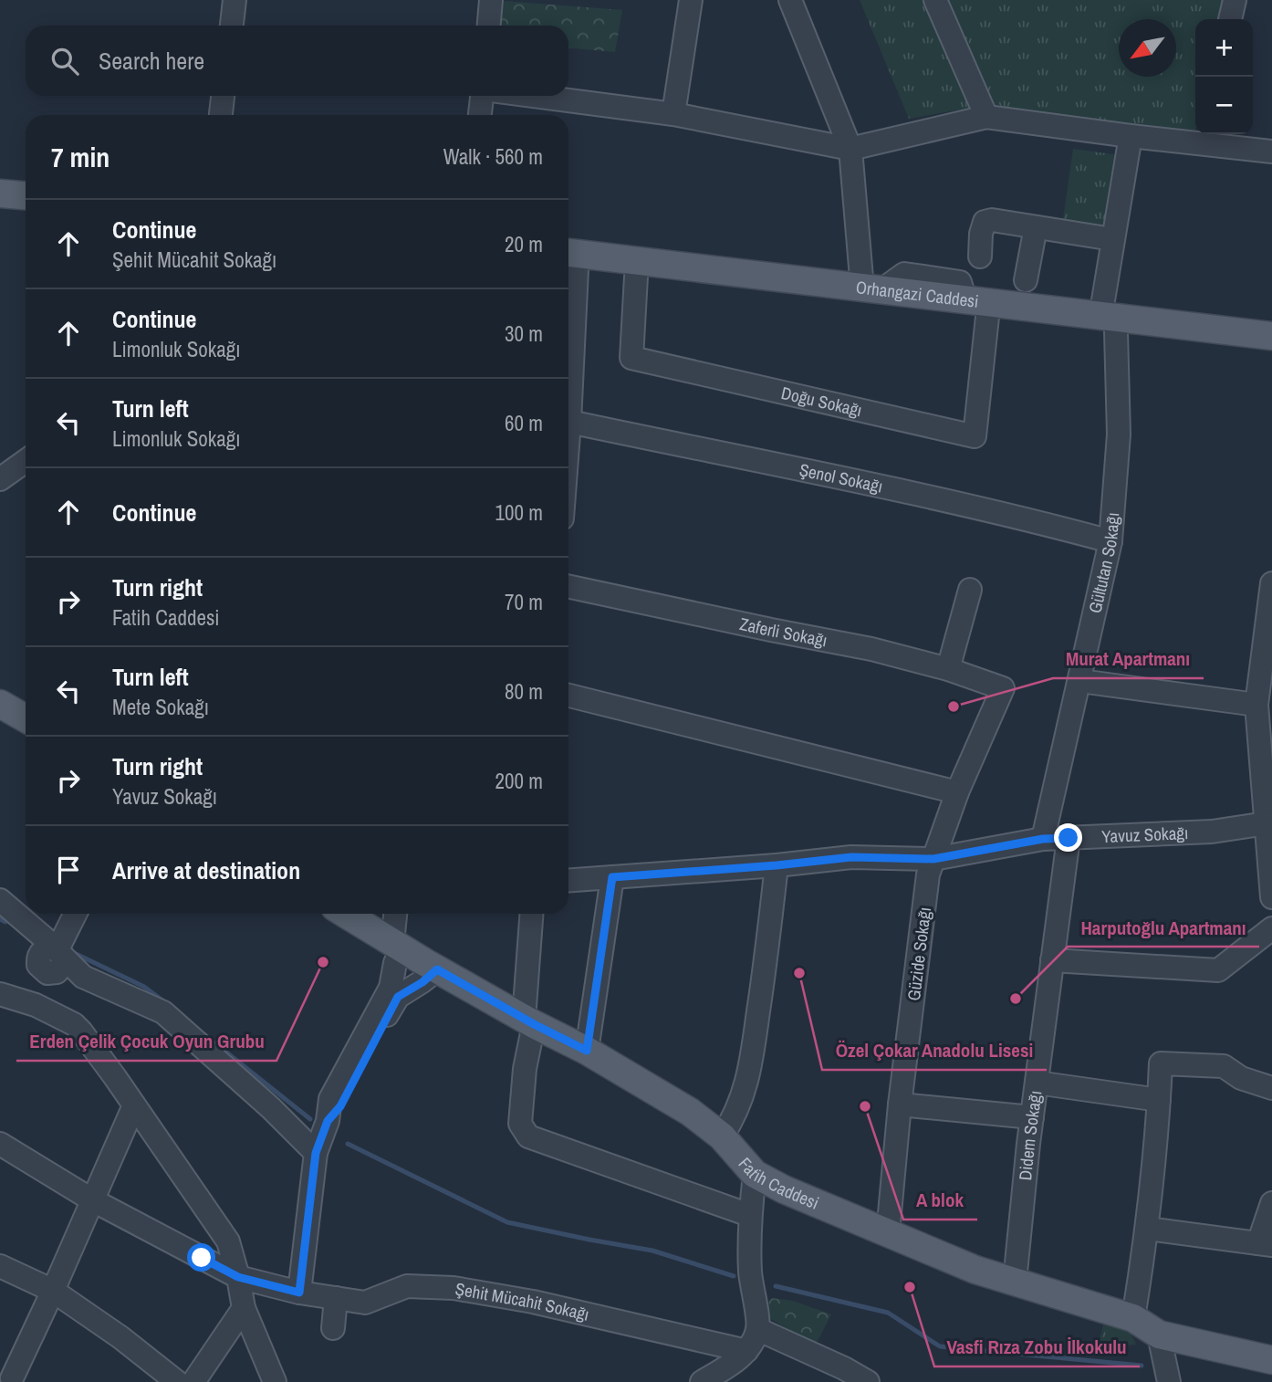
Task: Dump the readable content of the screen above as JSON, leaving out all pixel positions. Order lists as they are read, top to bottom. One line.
{"streets":{"main road":["Orhangazi Caddesi","Fatih Caddesi"],"street":["Doğu Sokağı","Şenol Sokağı","Gültutan Sokağı","Zaferli Sokağı","Yavuz Sokağı","Güzide Sokağı","Didem Sokağı","Şehit Mücahit Sokağı"]},"crossings":[["Orhangazi Caddesi","Doğu Sokağı"],["Orhangazi Caddesi","Gültutan Sokağı"],["Şenol Sokağı","Gültutan Sokağı"],["Gültutan Sokağı","Yavuz Sokağı"],["Zaferli Sokağı","Güzide Sokağı"],["Yavuz Sokağı","Güzide Sokağı"],["Yavuz Sokağı","Didem Sokağı"],["Güzide Sokağı","Fatih Caddesi"],["Didem Sokağı","Fatih Caddesi"]],"places":["Murat Apartmanı","Erden Çelik Çocuk Oyun Grubu","Özel Çokar Anadolu Lisesi","Harputoğlu Apartmanı","A blok","Vasfi Rıza Zobu İlkokulu"],"north":"bottom left","page":{"map_buttons":["+","−"],"search":"Search here","heading":["7 min","Walk · 560 m"],"list":[["Continue","Şehit Mücahit Sokağı","20 m"],["Continue","Limonluk Sokağı","30 m"],["Turn left","Limonluk Sokağı","60 m"],["Continue","100 m"],["Turn right","Fatih Caddesi","70 m"],["Turn left","Mete Sokağı","80 m"],["Turn right","Yavuz Sokağı","200 m"],"Arrive at destination"]}}
